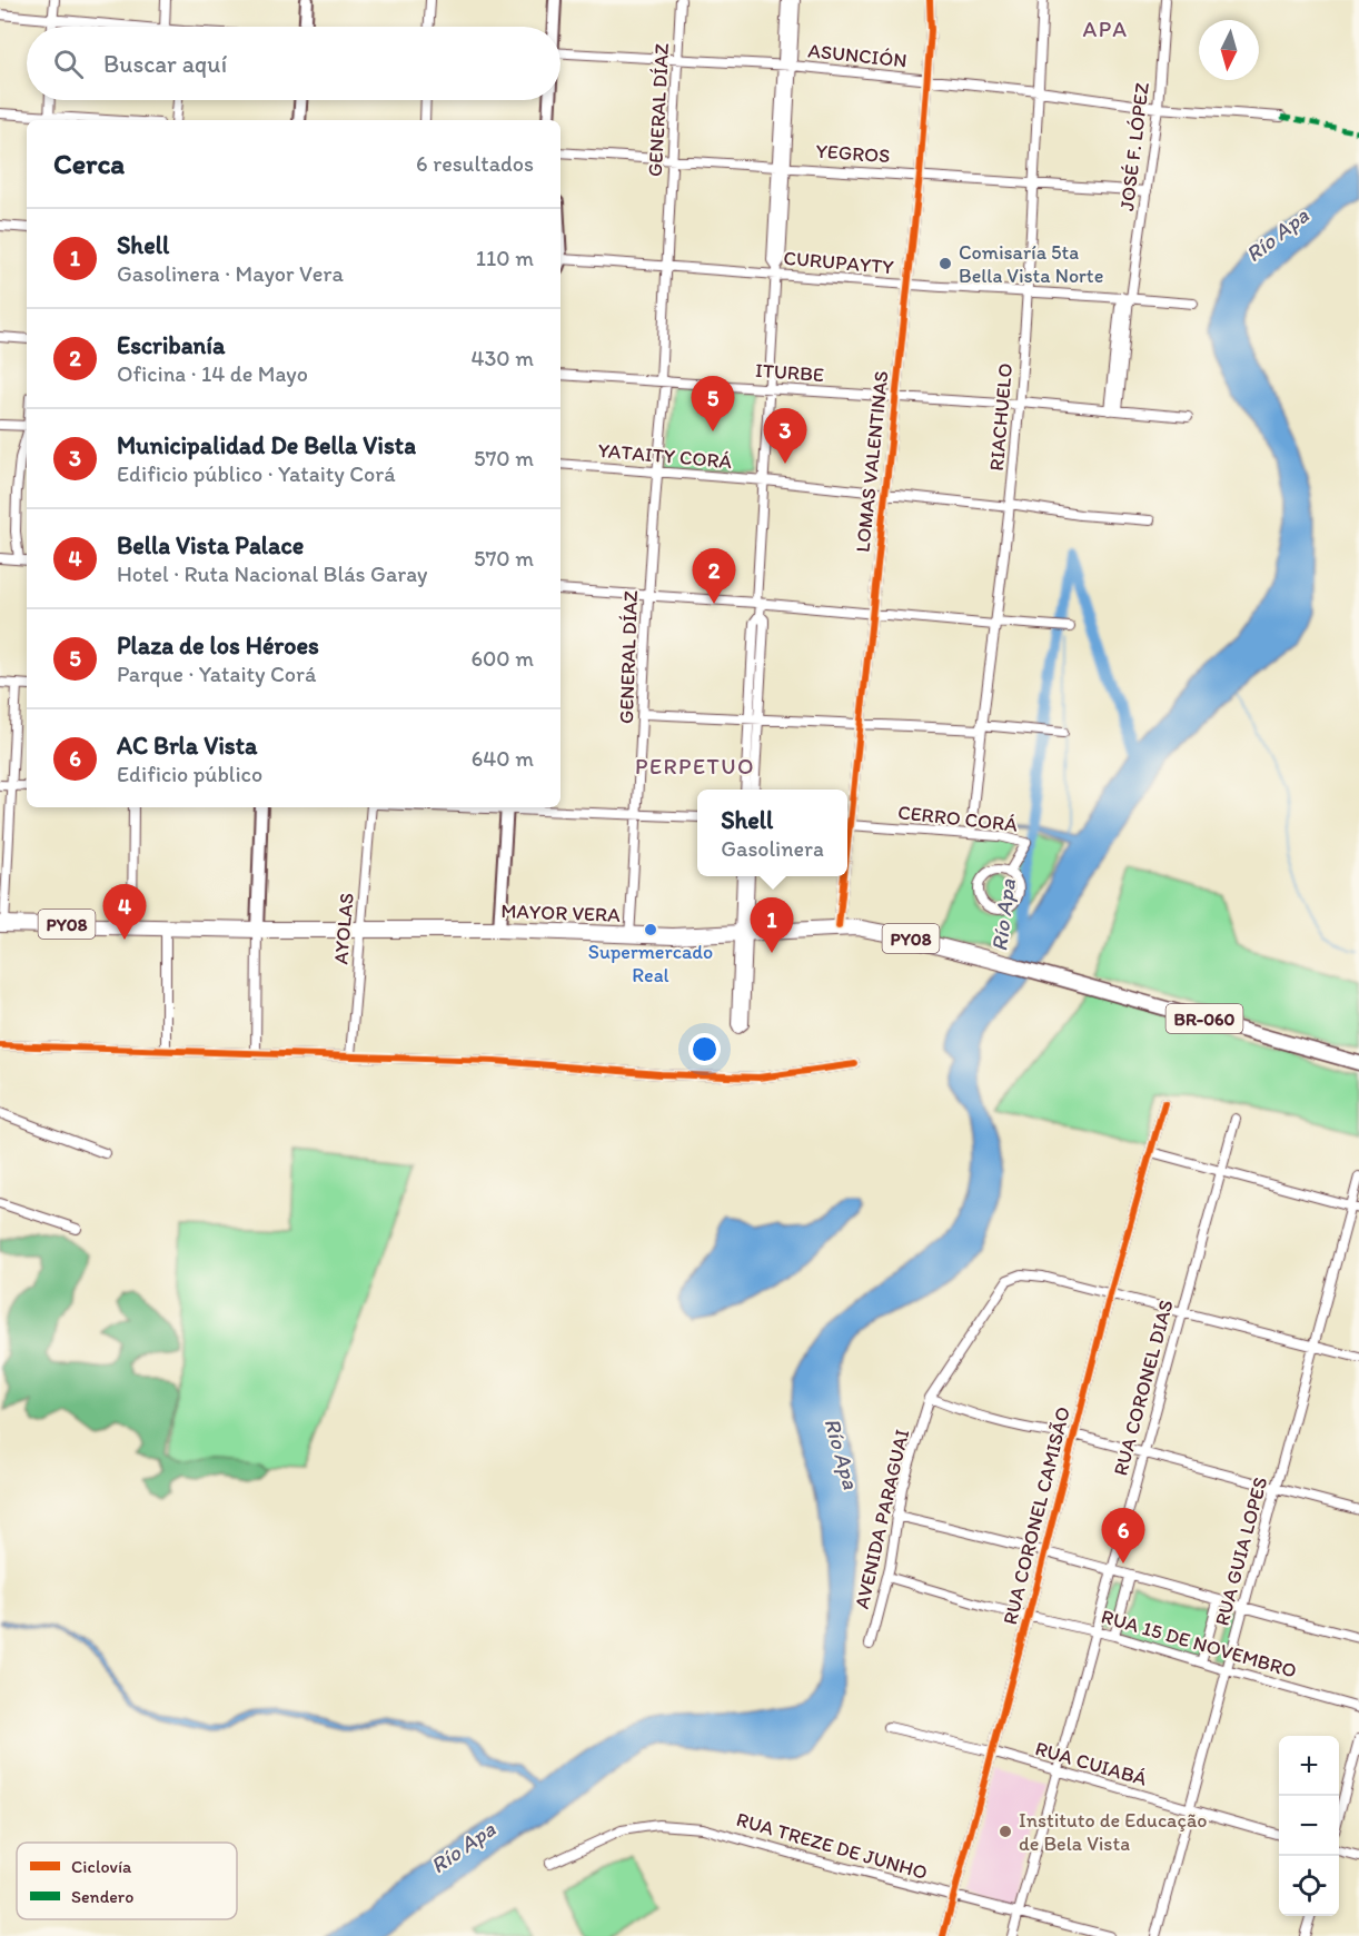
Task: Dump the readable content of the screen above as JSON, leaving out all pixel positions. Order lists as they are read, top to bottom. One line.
{"streets":{"highway":["MAYOR VERA","PY08"],"main road":["BR-060"],"street":["ASUNCIÓN","GENERAL DÍAZ","JOSÉ F. LÓPEZ","YEGROS","CURUPAYTY","ITURBE","RIACHUELO","YATAITY CORÁ","LOMAS VALENTINAS","CERRO CORÁ","AYOLAS","RUA CORONEL DIAS","RUA CORONEL CAMISÃO","AVENIDA PARAGUAI","RUA GUIA LOPES","RUA 15 DE NOVEMBRO","RUA CUIABÁ","RUA TREZE DE JUNHO"]},"crossings":[["ASUNCIÓN","GENERAL DÍAZ"],["ASUNCIÓN","JOSÉ F. LÓPEZ"],["ASUNCIÓN","RIACHUELO"],["ASUNCIÓN","LOMAS VALENTINAS"],["GENERAL DÍAZ","YEGROS"],["GENERAL DÍAZ","CURUPAYTY"],["GENERAL DÍAZ","ITURBE"],["GENERAL DÍAZ","YATAITY CORÁ"],["GENERAL DÍAZ","MAYOR VERA"],["JOSÉ F. LÓPEZ","YEGROS"],["JOSÉ F. LÓPEZ","CURUPAYTY"],["JOSÉ F. LÓPEZ","ITURBE"],["YEGROS","RIACHUELO"],["YEGROS","LOMAS VALENTINAS"],["CURUPAYTY","RIACHUELO"],["CURUPAYTY","LOMAS VALENTINAS"],["ITURBE","RIACHUELO"],["ITURBE","LOMAS VALENTINAS"],["RIACHUELO","YATAITY CORÁ"],["RIACHUELO","CERRO CORÁ"],["YATAITY CORÁ","LOMAS VALENTINAS"],["LOMAS VALENTINAS","MAYOR VERA"],["MAYOR VERA","PY08"],["MAYOR VERA","AYOLAS"],["MAYOR VERA","BR-060"],["RUA CORONEL DIAS","RUA 15 DE NOVEMBRO"],["RUA CORONEL DIAS","RUA CUIABÁ"],["RUA CORONEL DIAS","RUA TREZE DE JUNHO"],["RUA CORONEL CAMISÃO","AVENIDA PARAGUAI"],["RUA CORONEL CAMISÃO","RUA 15 DE NOVEMBRO"],["RUA CORONEL CAMISÃO","RUA CUIABÁ"],["RUA CORONEL CAMISÃO","RUA TREZE DE JUNHO"],["AVENIDA PARAGUAI","RUA 15 DE NOVEMBRO"],["RUA GUIA LOPES","RUA 15 DE NOVEMBRO"],["RUA GUIA LOPES","RUA CUIABÁ"]],"districts":["APA","PERPETUO"],"water":["Río Apa"],"places":["Comisaría 5ta Bella Vista Norte","Supermercado Real","Instituto de Educação de Bela Vista"],"legend":["Ciclovía","Sendero"],"north":"bottom","page":{"search":"Buscar aquí","heading":["Cerca","6 resultados"],"list":[{"mark":"1","name":"Shell","note":"Gasolinera · Mayor Vera","value":"110 m"},{"mark":"2","name":"Escribanía","note":"Oficina · 14 de Mayo","value":"430 m"},{"mark":"3","name":"Municipalidad De Bella Vista","note":"Edificio público · Yataity Corá","value":"570 m"},{"mark":"4","name":"Bella Vista Palace","note":"Hotel · Ruta Nacional Blás Garay","value":"570 m"},{"mark":"5","name":"Plaza de los Héroes","note":"Parque · Yataity Corá","value":"600 m"},{"mark":"6","name":"AC Brla Vista","note":"Edificio público","value":"640 m"}],"pins":["5","3","2","4","1","6"],"popup":["Shell","Gasolinera"],"map_buttons":["+","−"]}}
